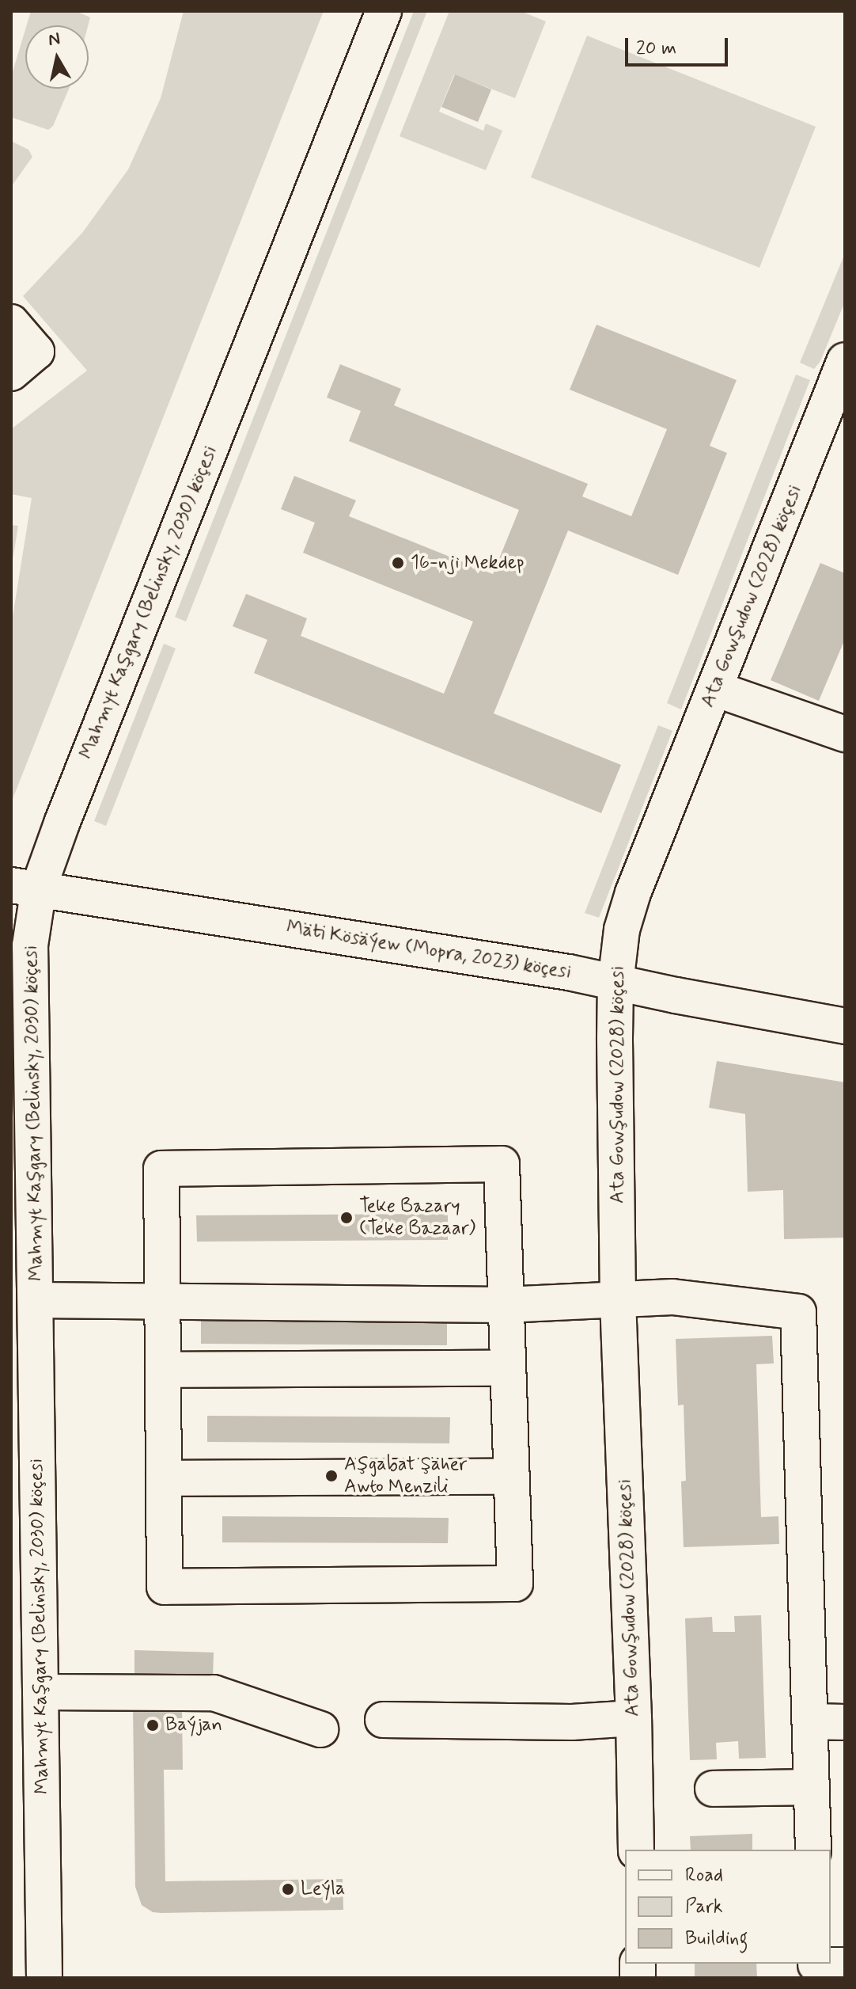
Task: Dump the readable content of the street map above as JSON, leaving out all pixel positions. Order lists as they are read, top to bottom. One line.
{"streets":{"street":["Ata Gowşudow (2028) köçesi","Mahmyt Kaşgary (Belinsky, 2030) köçesi","Mäti Kösäýew (Mopra, 2023) köçesi"]},"crossings":[["Ata Gowşudow (2028) köçesi","Mäti Kösäýew (Mopra, 2023) köçesi"],["Mahmyt Kaşgary (Belinsky, 2030) köçesi","Mäti Kösäýew (Mopra, 2023) köçesi"]],"places":["16-nji Mekdep","Teke Bazary (Teke Bazaar)","Aşgabat Şäher Awto Menzili","Baýjan","Leýla"],"legend":["Road","Park","Building"],"scale_bar":"20 m","north":"top"}
